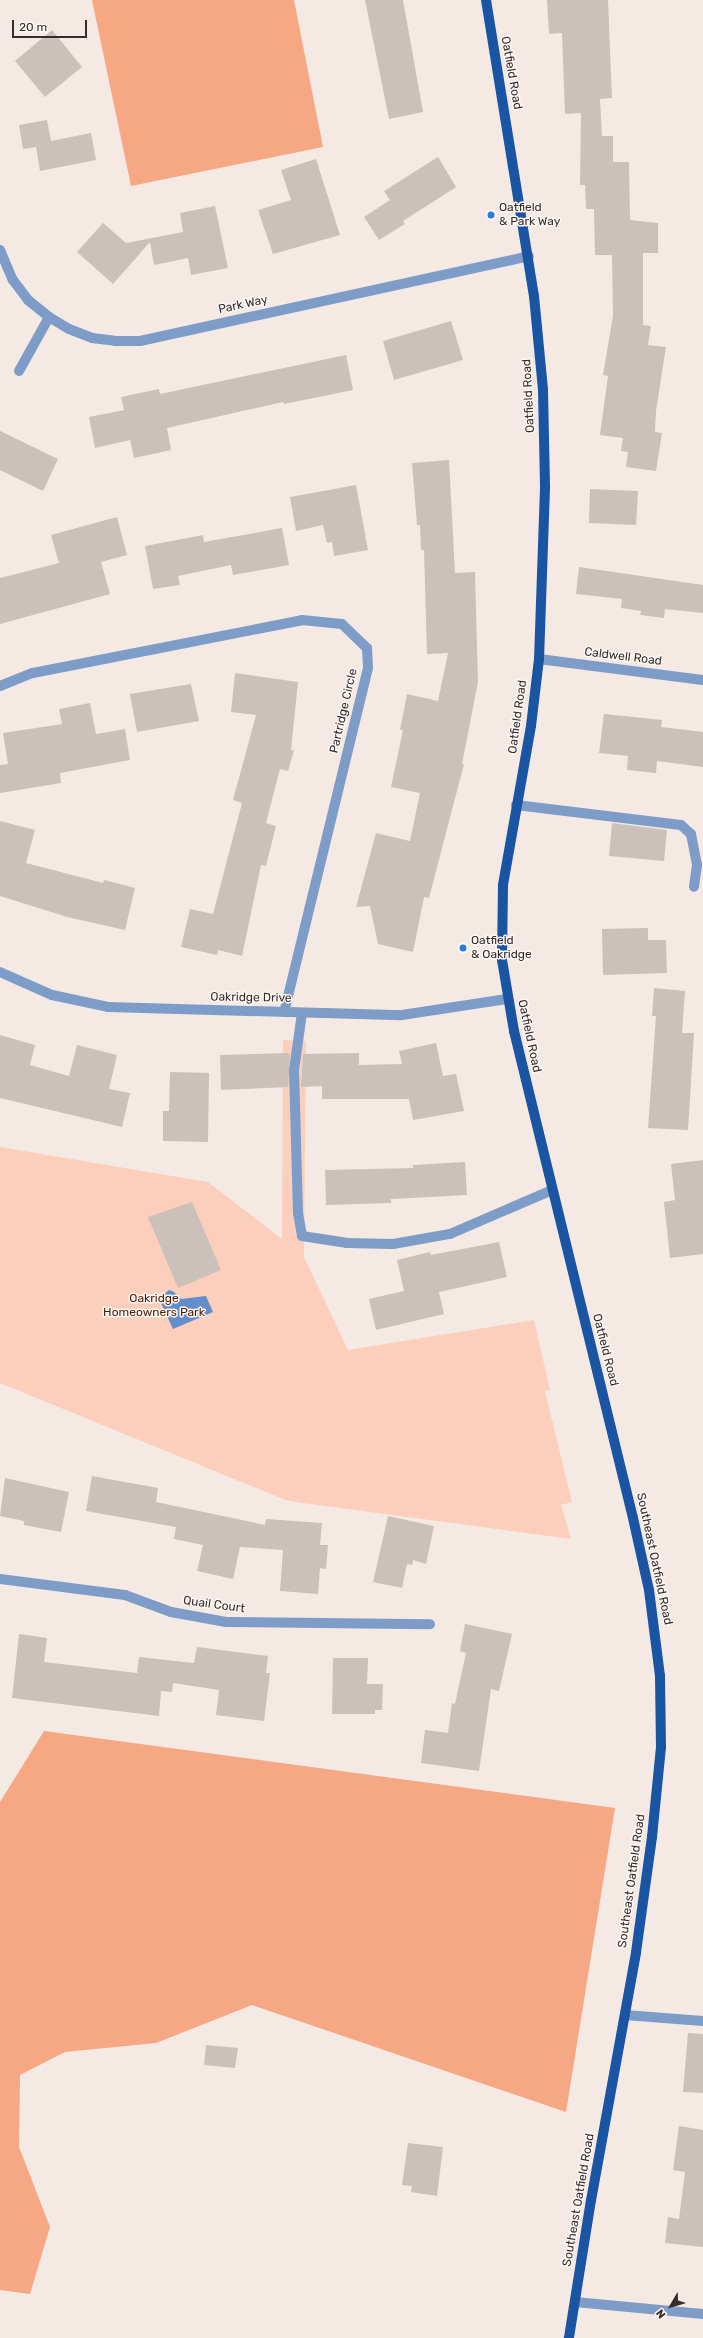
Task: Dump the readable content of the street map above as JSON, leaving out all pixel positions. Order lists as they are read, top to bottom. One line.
{"streets":{"main road":["Oatfield Road","Southeast Oatfield Road"],"street":["Park Way","Caldwell Road","Partridge Circle","Oakridge Drive","Quail Court"]},"crossings":[["Oatfield Road","Park Way"],["Oatfield Road","Caldwell Road"],["Oatfield Road","Oakridge Drive"],["Oatfield Road","Southeast Oatfield Road"],["Partridge Circle","Oakridge Drive"]],"parks":["Oakridge Homeowners Park"],"places":["Oatfield & Park Way","Oatfield & Oakridge"],"scale_bar":"20 m","north":"bottom left"}
